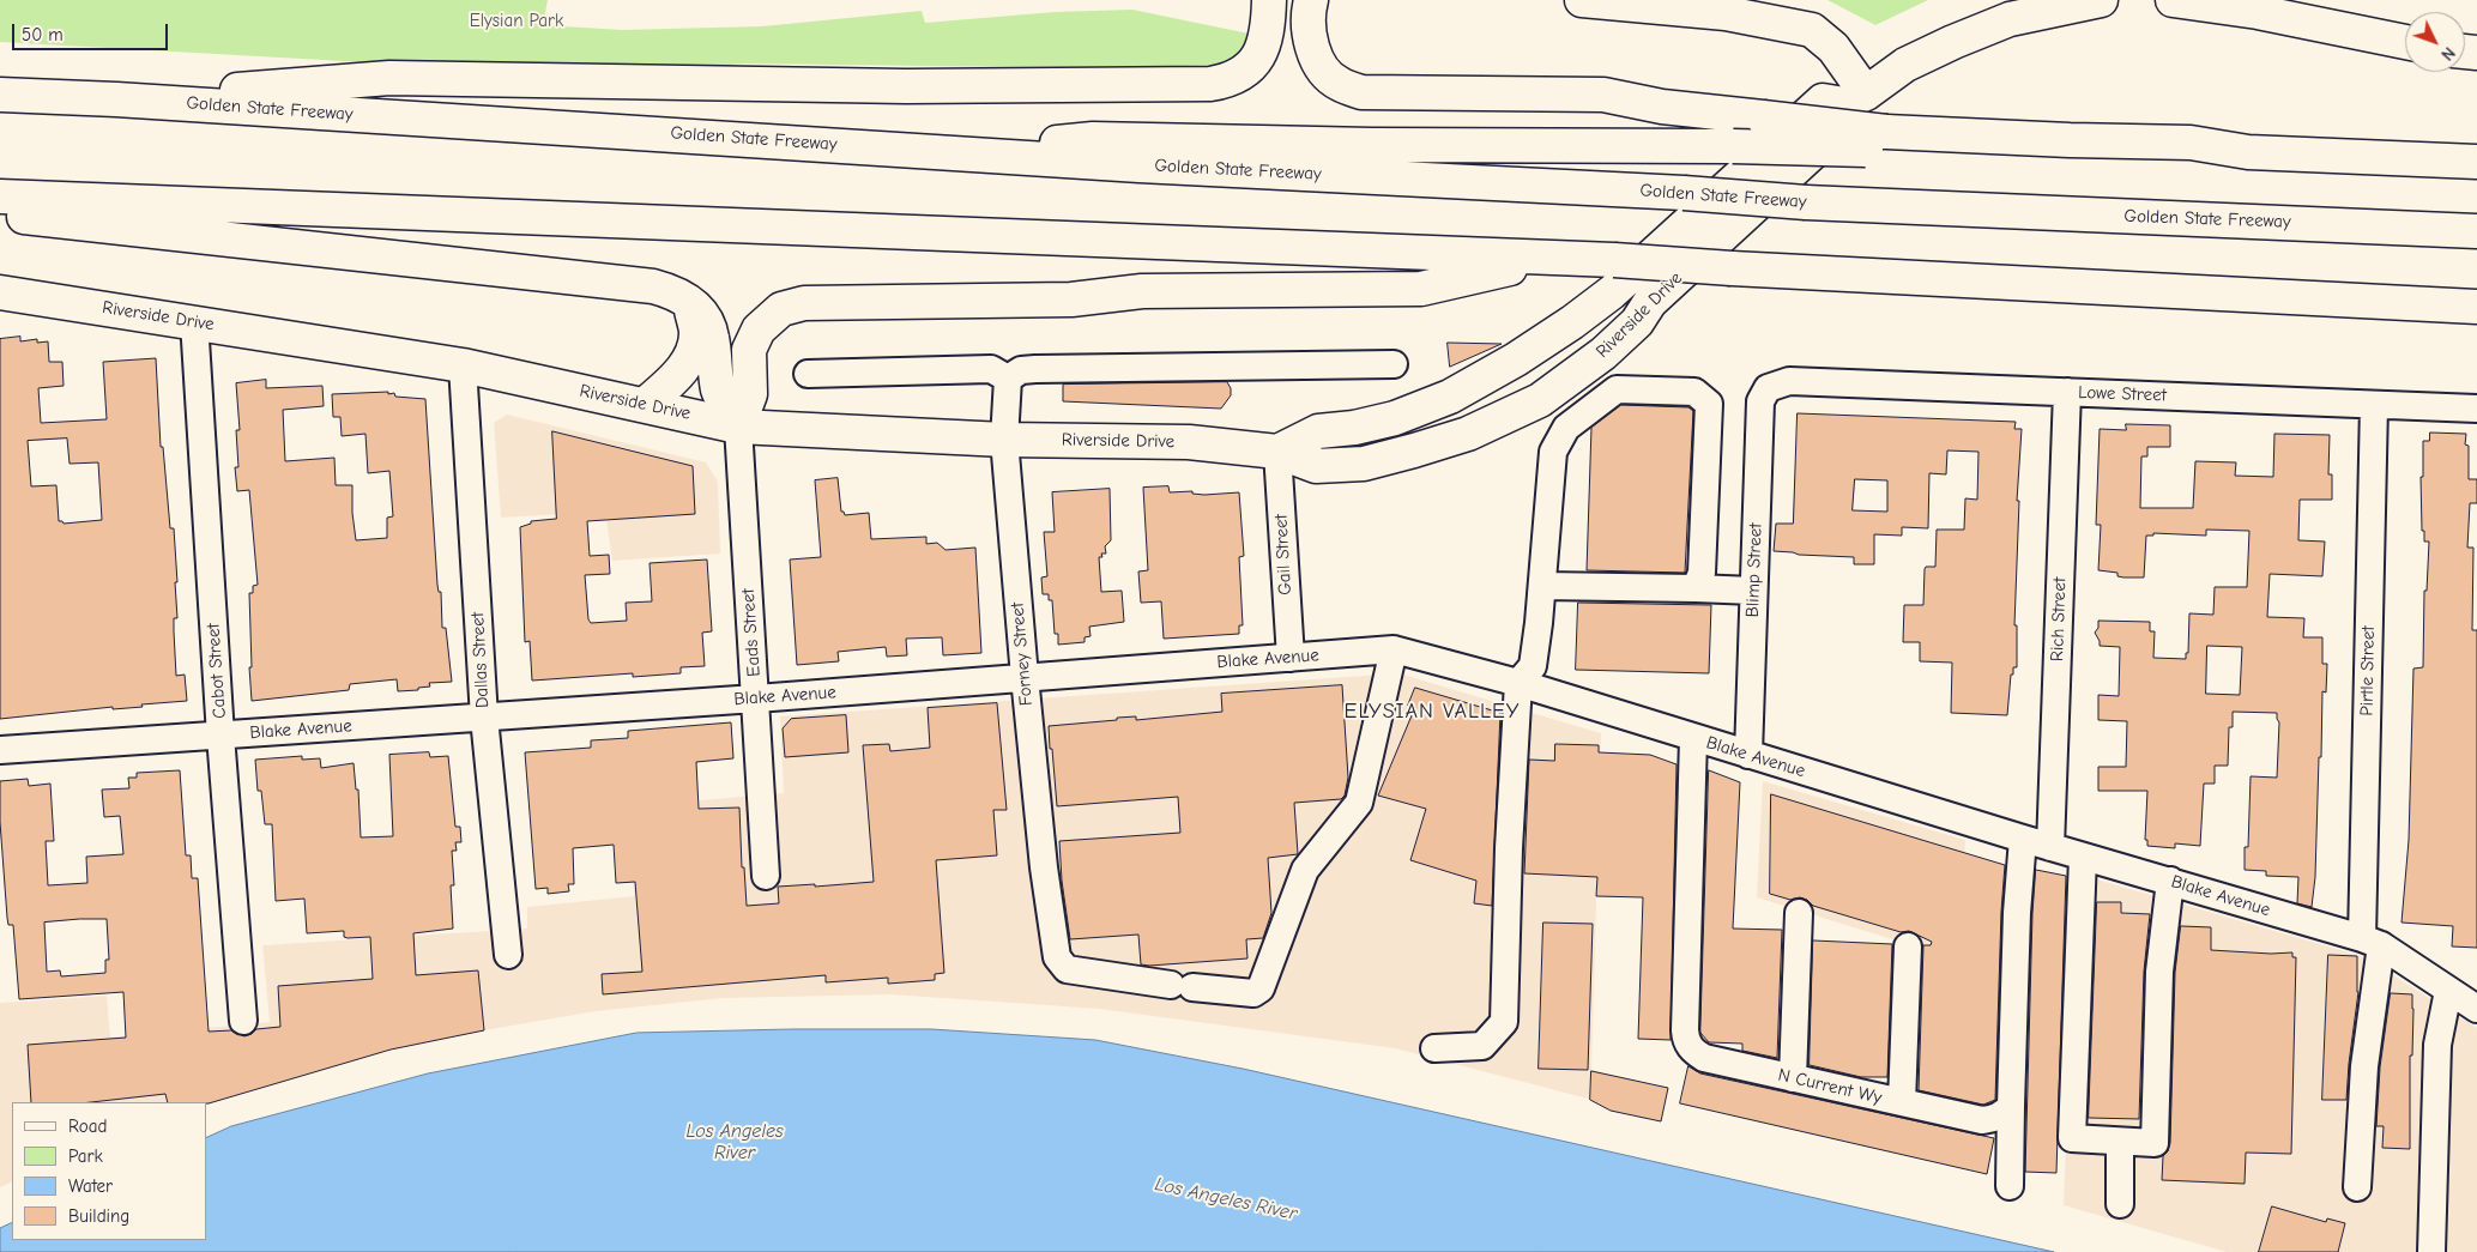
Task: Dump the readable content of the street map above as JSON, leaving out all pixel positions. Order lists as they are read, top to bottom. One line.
{"streets":{"main road":["Golden State Freeway","Riverside Drive"],"street":["Lowe Street","Gail Street","Blimp Street","Rich Street","Eads Street","Forney Street","Blake Avenue","Dallas Street","Cabot Street","Pirtle Street","N Current Wy"]},"crossings":[["Riverside Drive","Gail Street"],["Riverside Drive","Eads Street"],["Riverside Drive","Forney Street"],["Riverside Drive","Dallas Street"],["Riverside Drive","Cabot Street"],["Lowe Street","Blimp Street"],["Lowe Street","Rich Street"],["Lowe Street","Pirtle Street"],["Gail Street","Blake Avenue"],["Blimp Street","Blake Avenue"],["Rich Street","Blake Avenue"],["Eads Street","Blake Avenue"],["Forney Street","Blake Avenue"],["Blake Avenue","Dallas Street"],["Blake Avenue","Cabot Street"],["Blake Avenue","Pirtle Street"],["Blake Avenue","N Current Wy"]],"districts":["ELYSIAN VALLEY"],"water":["Los Angeles River"],"parks":["Elysian Park"],"legend":["Road","Park","Water","Building"],"scale_bar":"50 m","north":"bottom right"}
